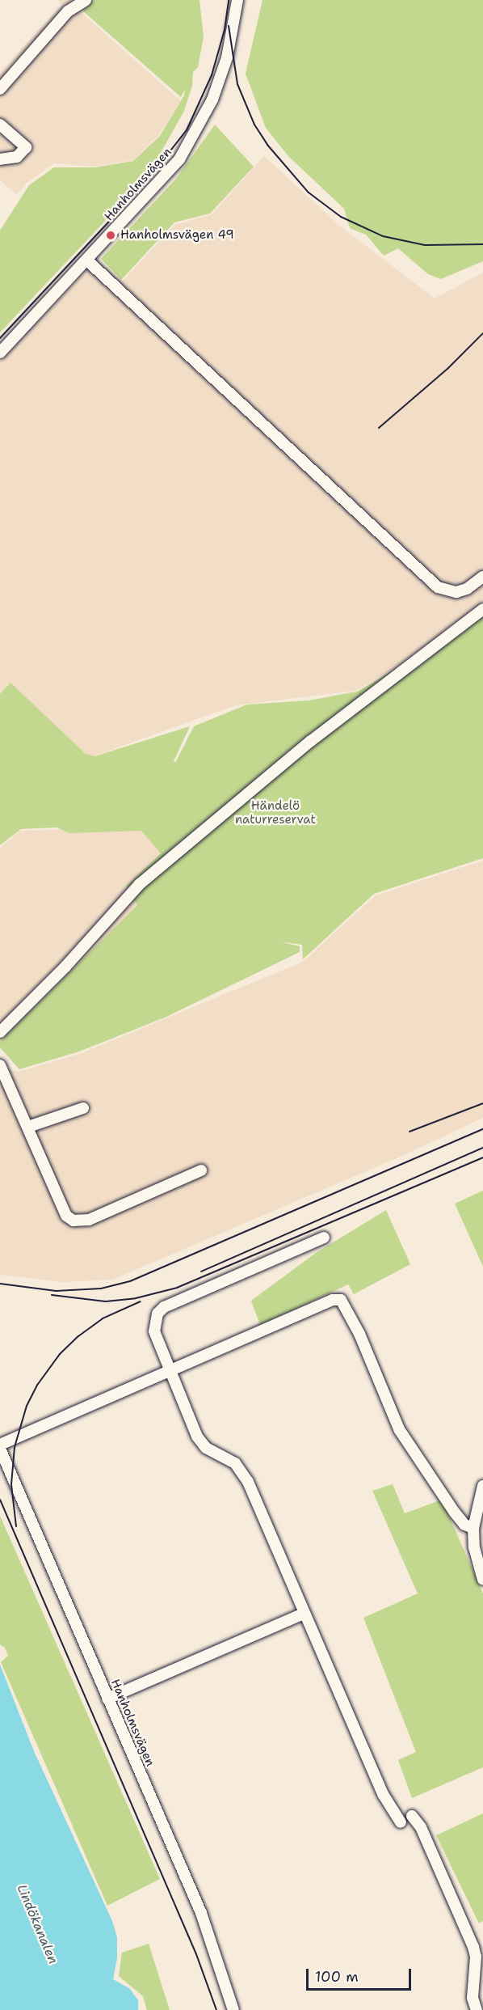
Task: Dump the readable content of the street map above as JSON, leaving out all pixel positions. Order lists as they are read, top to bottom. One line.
{"streets":{"street":["Hanholmsvägen"]},"water":["Lindökanalen"],"parks":["Händelö naturreservat"],"places":["Hanholmsvägen 49"],"scale_bar":"100 m"}
